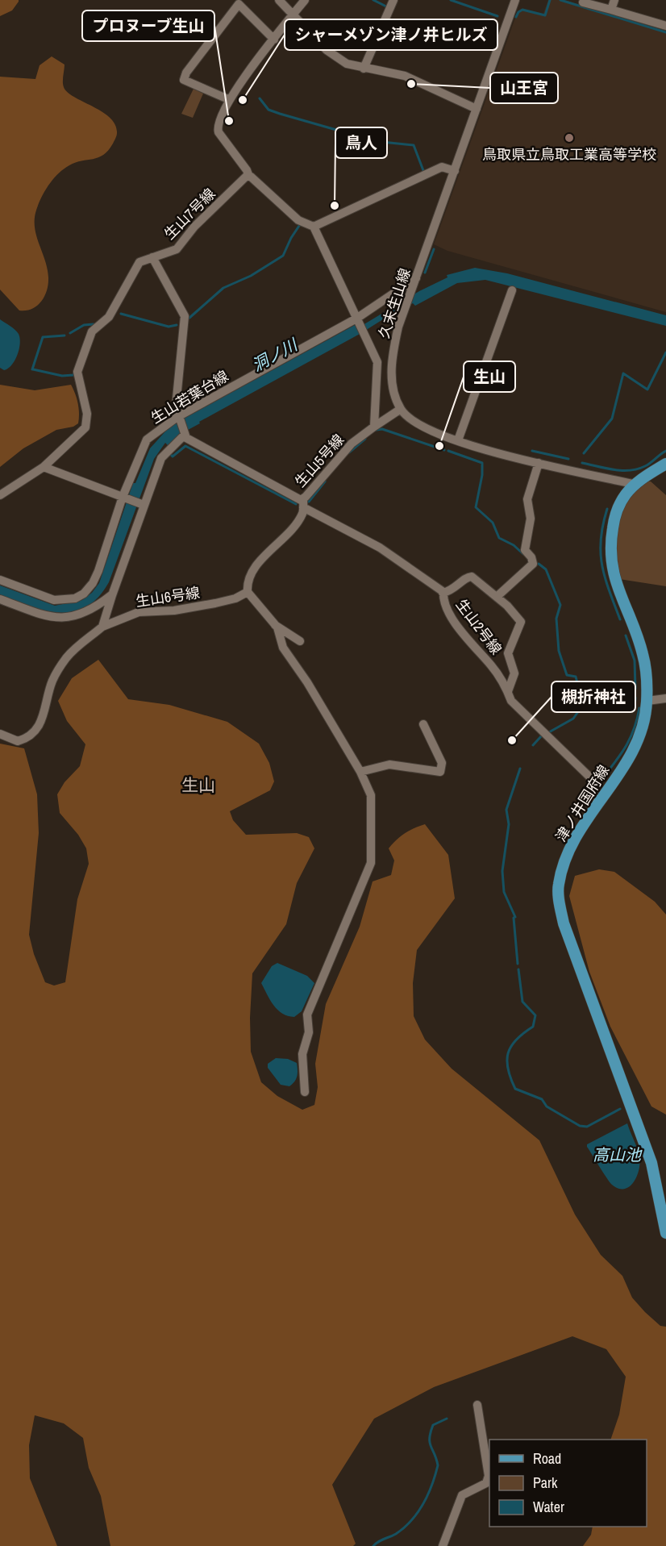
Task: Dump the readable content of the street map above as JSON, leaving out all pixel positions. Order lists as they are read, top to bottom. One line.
{"streets":{"main road":["津ノ井国府線"],"street":["生山7号線","久末生山線","生山若葉台線","生山5号線","生山6号線","生山2号線"]},"crossings":[["久末生山線","生山若葉台線"],["久末生山線","生山5号線"],["生山5号線","生山6号線"],["生山5号線","生山2号線"],["生山2号線","津ノ井国府線"]],"districts":["生山"],"water":["洞ノ川","高山池"],"places":["山王宮","シャーメゾン津ノ井ヒルズ","プロヌーブ生山","鳥取県立鳥取工業高等学校","鳥人","生山","槻折神社"],"legend":["Road","Park","Water"]}
